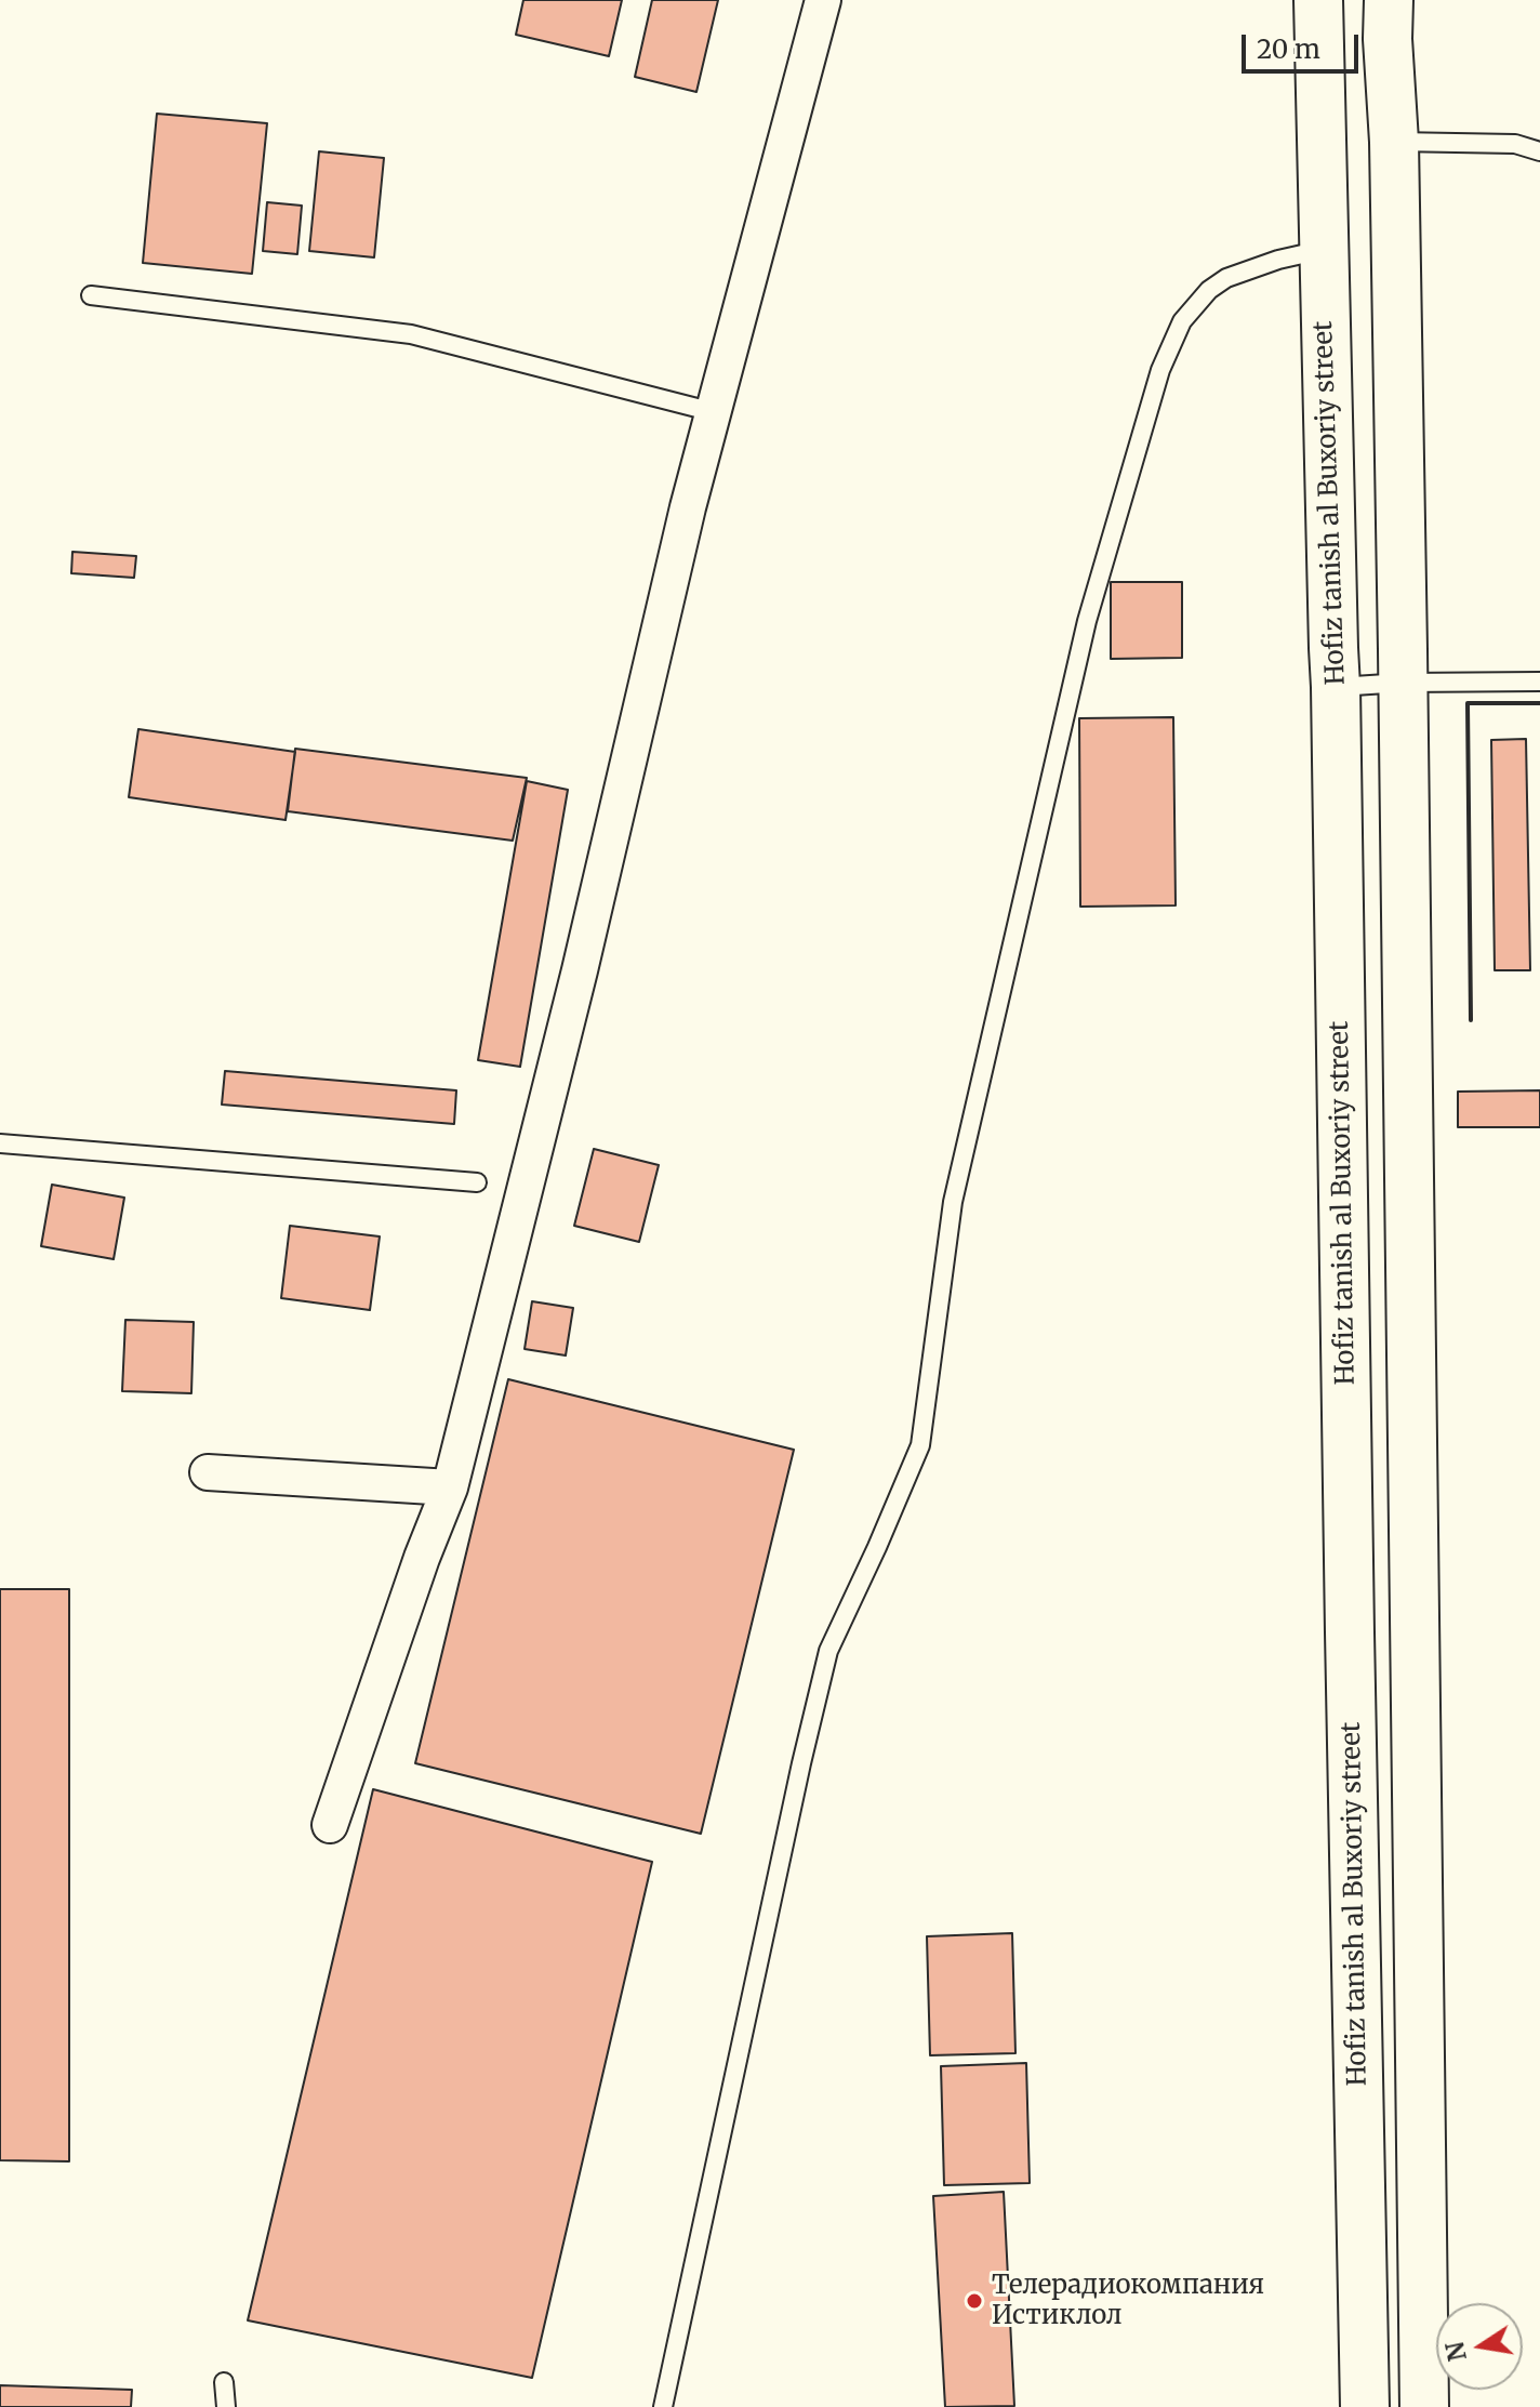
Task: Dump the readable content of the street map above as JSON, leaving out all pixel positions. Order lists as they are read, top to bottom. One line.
{"streets":{"main road":["Hofiz tanish al Buxoriy street"]},"places":["Телерадиокомпания Истиклол"],"scale_bar":"20 m","north":"left"}
